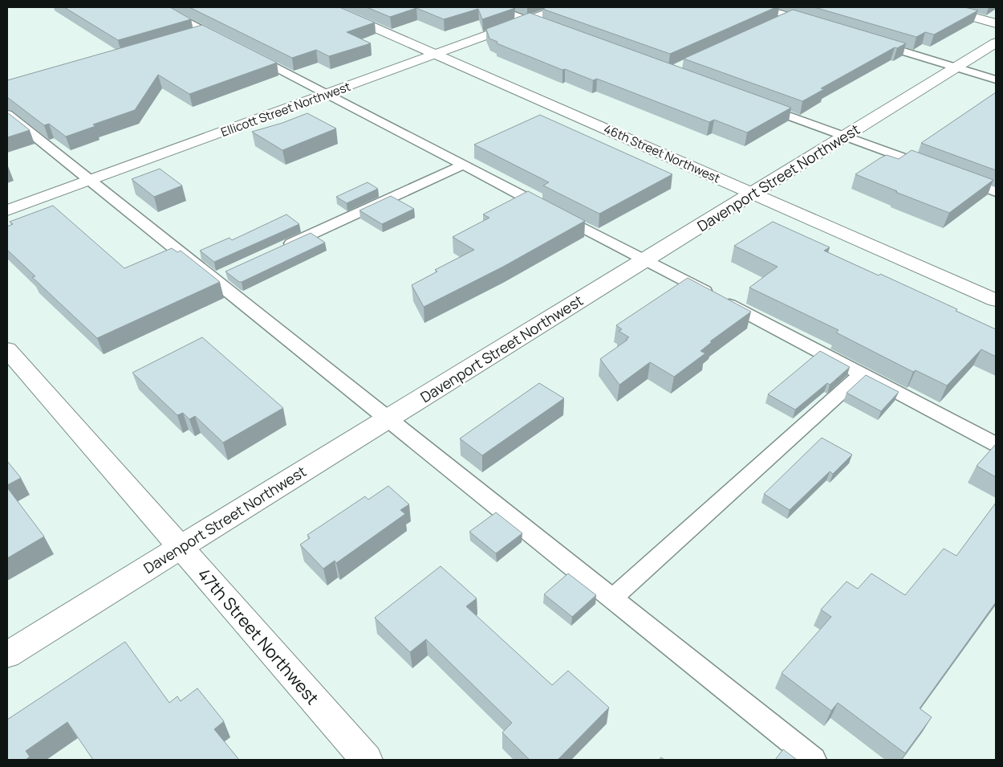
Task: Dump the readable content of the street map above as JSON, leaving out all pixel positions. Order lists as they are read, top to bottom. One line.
{"streets":{"street":["Ellicott Street Northwest","46th Street Northwest","Davenport Street Northwest","47th Street Northwest"]},"crossings":[["Ellicott Street Northwest","46th Street Northwest"],["46th Street Northwest","Davenport Street Northwest"],["Davenport Street Northwest","47th Street Northwest"]]}
